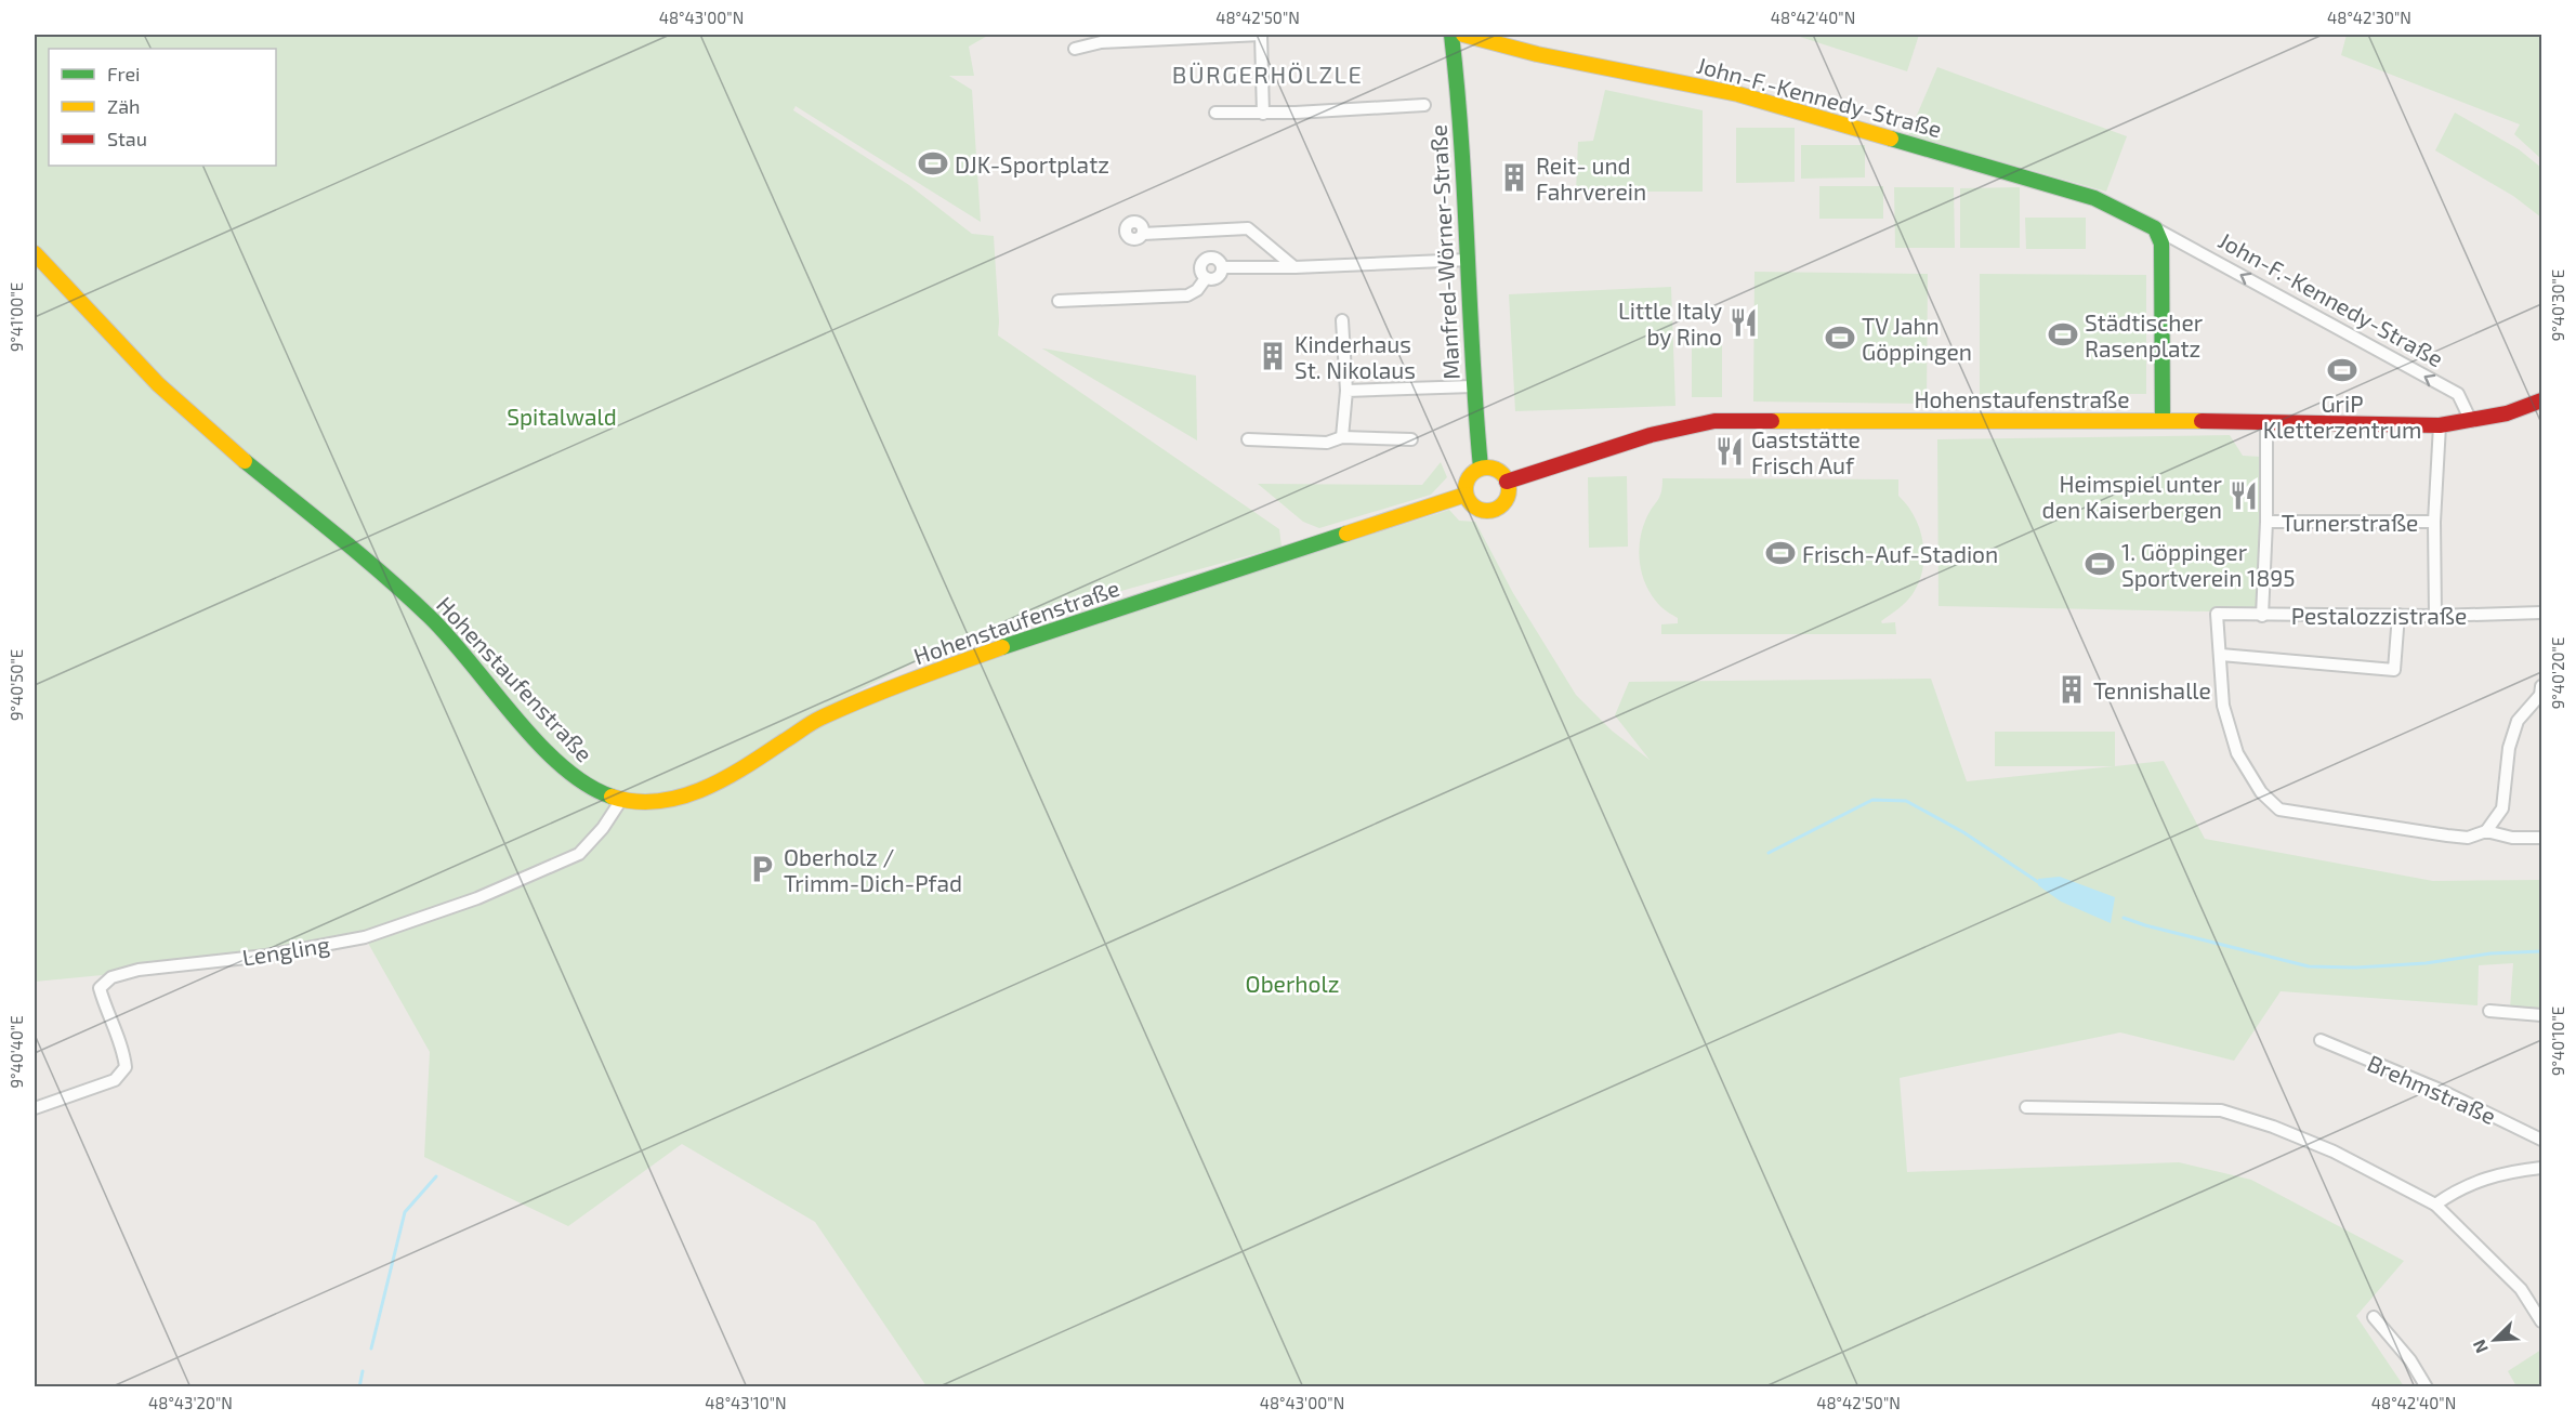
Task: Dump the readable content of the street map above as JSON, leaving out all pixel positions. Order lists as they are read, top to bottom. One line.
{"streets":{"main road":["John-F.-Kennedy-Straße","Manfred-Wörner-Straße","Hohenstaufenstraße"],"street":["Turnerstraße","Pestalozzistraße","Lengling","Brehmstraße"]},"crossings":[["John-F.-Kennedy-Straße","Hohenstaufenstraße"],["Manfred-Wörner-Straße","Hohenstaufenstraße"],["Hohenstaufenstraße","Turnerstraße"],["Hohenstaufenstraße","Lengling"],["Turnerstraße","Pestalozzistraße"]],"districts":["BÜRGERHÖLZLE"],"parks":["Spitalwald","Oberholz"],"places":{"sports":["DJK-Sportplatz","Städtischer Rasenplatz","TV Jahn Göppingen","GriP Kletterzentrum","Frisch-Auf-Stadion","1. Göppinger Sportverein 1895"],"building":["Reit- und Fahrverein","Kinderhaus St. Nikolaus","Tennishalle"],"restaurant":["Little Italy by Rino","Gaststätte Frisch Auf","Heimspiel unter den Kaiserbergen"],"parking":["Oberholz / Trimm-Dich-Pfad"]},"legend":["Frei","Zäh","Stau"],"north":"bottom left","coordinates":["48°43'00\"N","48°42'50\"N","48°42'40\"N","48°42'30\"N","9°40'30\"E","9°41'00\"E","9°40'20\"E","9°40'50\"E","9°40'10\"E","9°40'40\"E","48°43'20\"N","48°43'10\"N"]}
